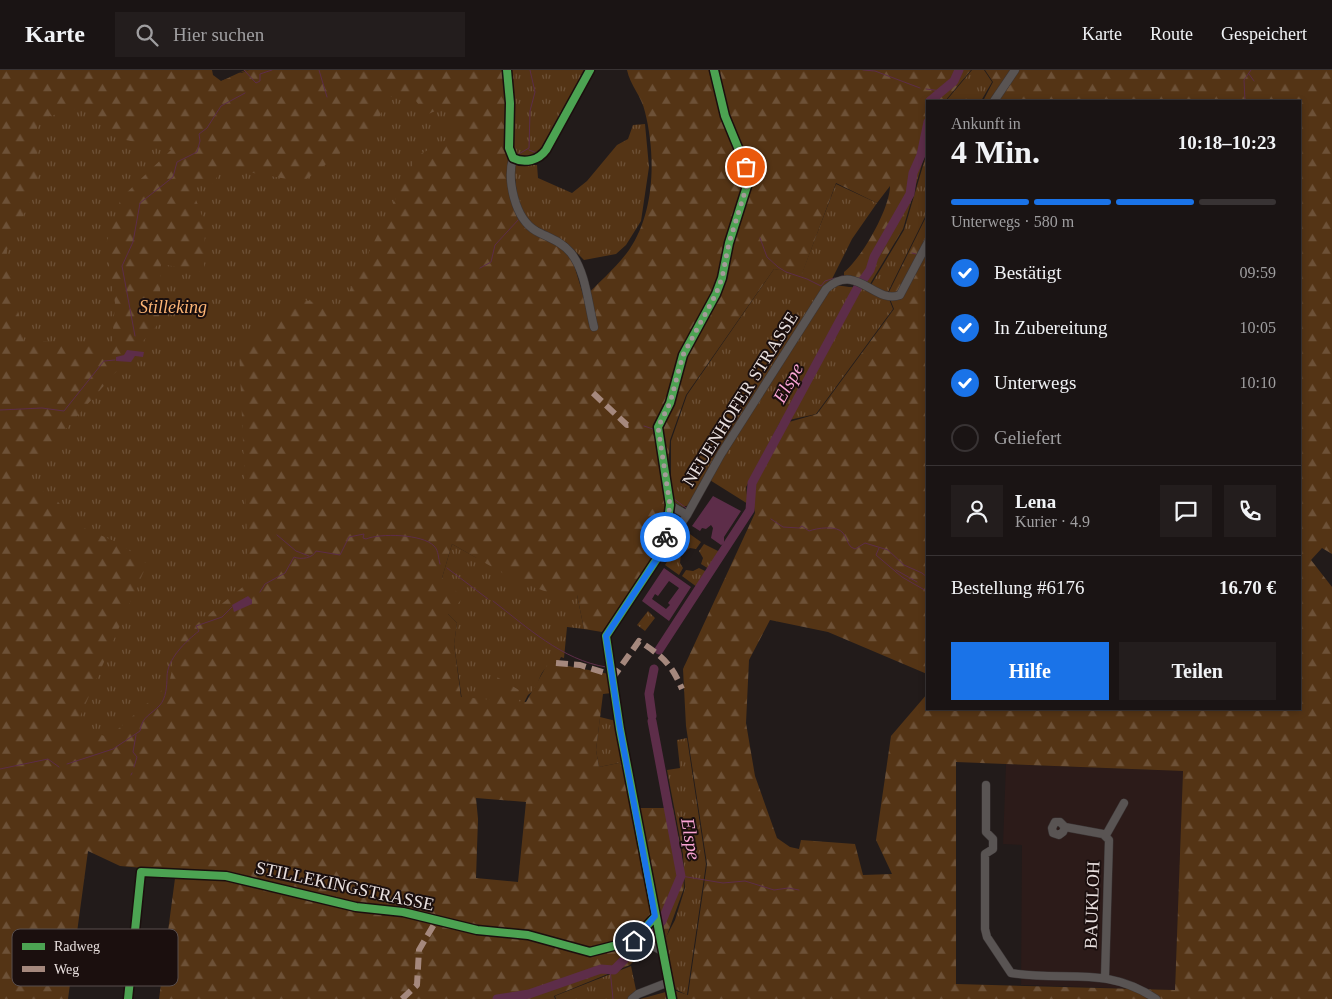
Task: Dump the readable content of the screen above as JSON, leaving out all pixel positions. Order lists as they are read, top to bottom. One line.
{"streets":{"street":["NEUENHOFER STRASSE","STILLEKINGSTRASSE","BAUKLOH"]},"water":["Elspe"],"parks":["Stilleking"],"legend":["Radweg","Weg"],"page":{"header":"Karte","search":"Hier suchen","nav":["Karte","Route","Gespeichert"],"heading":["4 Min.","Ankunft in","10:18–10:23"],"panel":["Lena","Kurier · 4.9","Bestellung #6176","16.70 €"],"bar":"Unterwegs · 580 m","list":[["Bestätigt","09:59"],["In Zubereitung","10:05"],["Unterwegs","10:10"],"Geliefert"],"buttons":["Hilfe","Teilen"]}}
